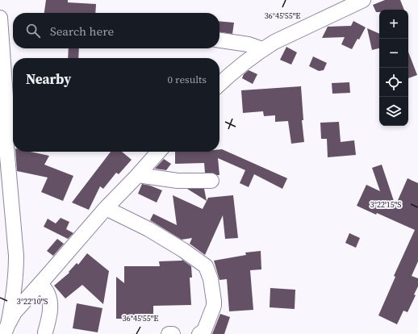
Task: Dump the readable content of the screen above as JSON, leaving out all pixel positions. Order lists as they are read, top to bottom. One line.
{"page":{"map_buttons":["+","−"],"search":"Search here","heading":["Nearby","0 results"]},"coordinates":["36°45'55\"E","3°22'15\"S","3°22'10\"S"]}
